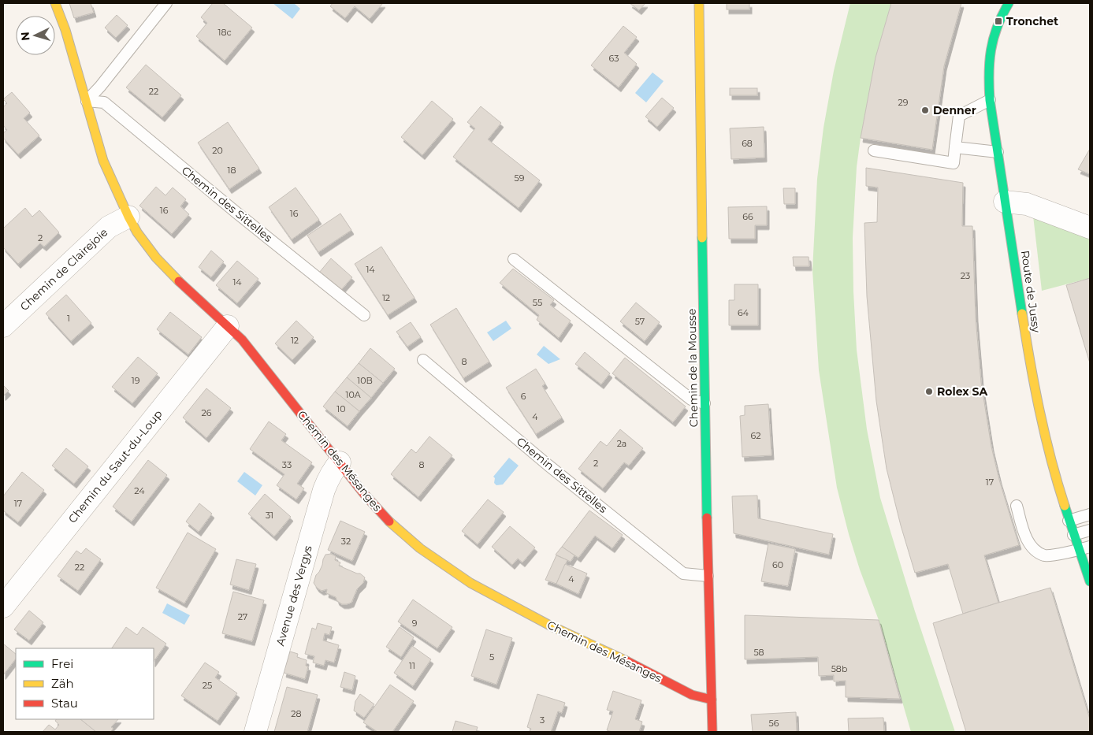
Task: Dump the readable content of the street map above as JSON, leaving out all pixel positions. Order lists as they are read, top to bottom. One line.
{"streets":{"street":["Chemin de Clairejoie","Route de Jussy","Chemin de la Mousse","Chemin des Mésanges","Chemin du Saut-du-Loup","Avenue des Vergys"],"lane":["Chemin des Sittelles"]},"crossings":[["Chemin des Sittelles","Chemin de la Mousse"],["Chemin des Sittelles","Chemin des Mésanges"],["Chemin de Clairejoie","Chemin des Mésanges"],["Chemin de la Mousse","Chemin des Mésanges"],["Chemin des Mésanges","Chemin du Saut-du-Loup"],["Chemin des Mésanges","Avenue des Vergys"]],"places":{"transit":["Tronchet"],"other":["Denner","Rolex SA"]},"house_numbers":["18c","63","22","29","68","20","18","59","16","16","66","2","14","23","14","12","55","64","1","57","12","8","19","10B","10A","6","10","26","4","62","2a","2","33","8","17","24","17","31","32","60","22","4","27","9","58","5","11","58b","25","28","3","56"],"legend":["Frei","Zäh","Stau"],"north":"left"}
